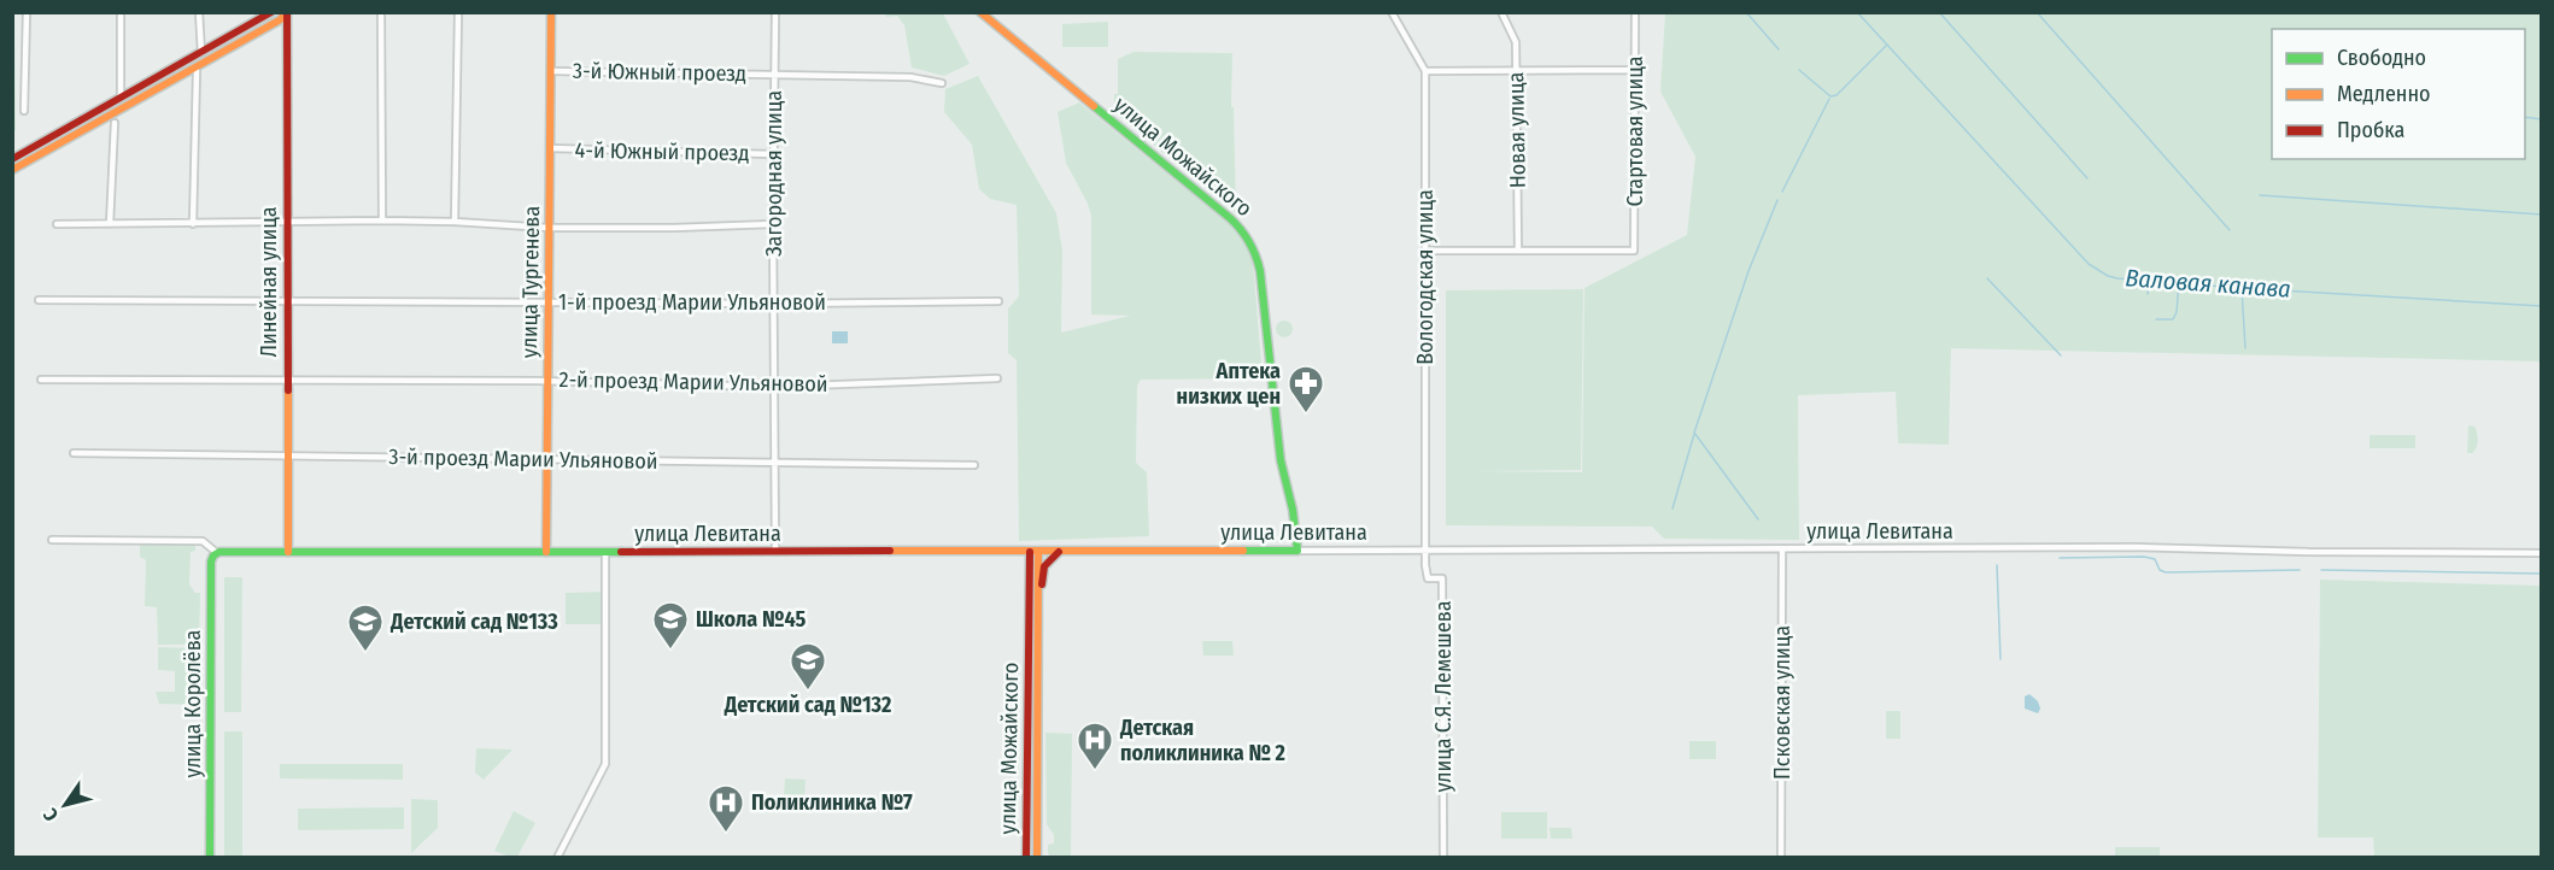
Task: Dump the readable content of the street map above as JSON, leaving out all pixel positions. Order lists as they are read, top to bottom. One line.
{"streets":{"main road":["улица Можайского","Линейная улица","улица Тургенева","улица Левитана","улица Королёва"],"street":["3-й Южный проезд","Новая улица","Стартовая улица","4-й Южный проезд","Загородная улица","Вологодская улица","1-й проезд Марии Ульяновой","2-й проезд Марии Ульяновой","3-й проезд Марии Ульяновой","улица С.Я. Лемешева","Псковская улица"]},"crossings":[["3-й Южный проезд","Загородная улица"],["3-й Южный проезд","улица Тургенева"],["Новая улица","Стартовая улица"],["4-й Южный проезд","Загородная улица"],["4-й Южный проезд","улица Тургенева"],["улица Можайского","улица Левитана"],["Загородная улица","1-й проезд Марии Ульяновой"],["Загородная улица","2-й проезд Марии Ульяновой"],["Загородная улица","3-й проезд Марии Ульяновой"],["Загородная улица","улица Левитана"],["Вологодская улица","улица Левитана"],["Вологодская улица","улица С.Я. Лемешева"],["Линейная улица","1-й проезд Марии Ульяновой"],["Линейная улица","2-й проезд Марии Ульяновой"],["Линейная улица","3-й проезд Марии Ульяновой"],["Линейная улица","улица Левитана"],["улица Тургенева","1-й проезд Марии Ульяновой"],["улица Тургенева","2-й проезд Марии Ульяновой"],["улица Тургенева","3-й проезд Марии Ульяновой"],["улица Тургенева","улица Левитана"],["улица Левитана","улица С.Я. Лемешева"],["улица Левитана","Псковская улица"],["улица Левитана","улица Королёва"]],"water":["Валовая канава"],"places":{"pharmacy":["Аптека низких цен"],"school or university":["Школа №45","Детский сад №133","Детский сад №132"],"hospital":["Детская поликлиника № 2","Поликлиника №7"]},"legend":["Свободно","Медленно","Пробка"],"north":"bottom left"}
